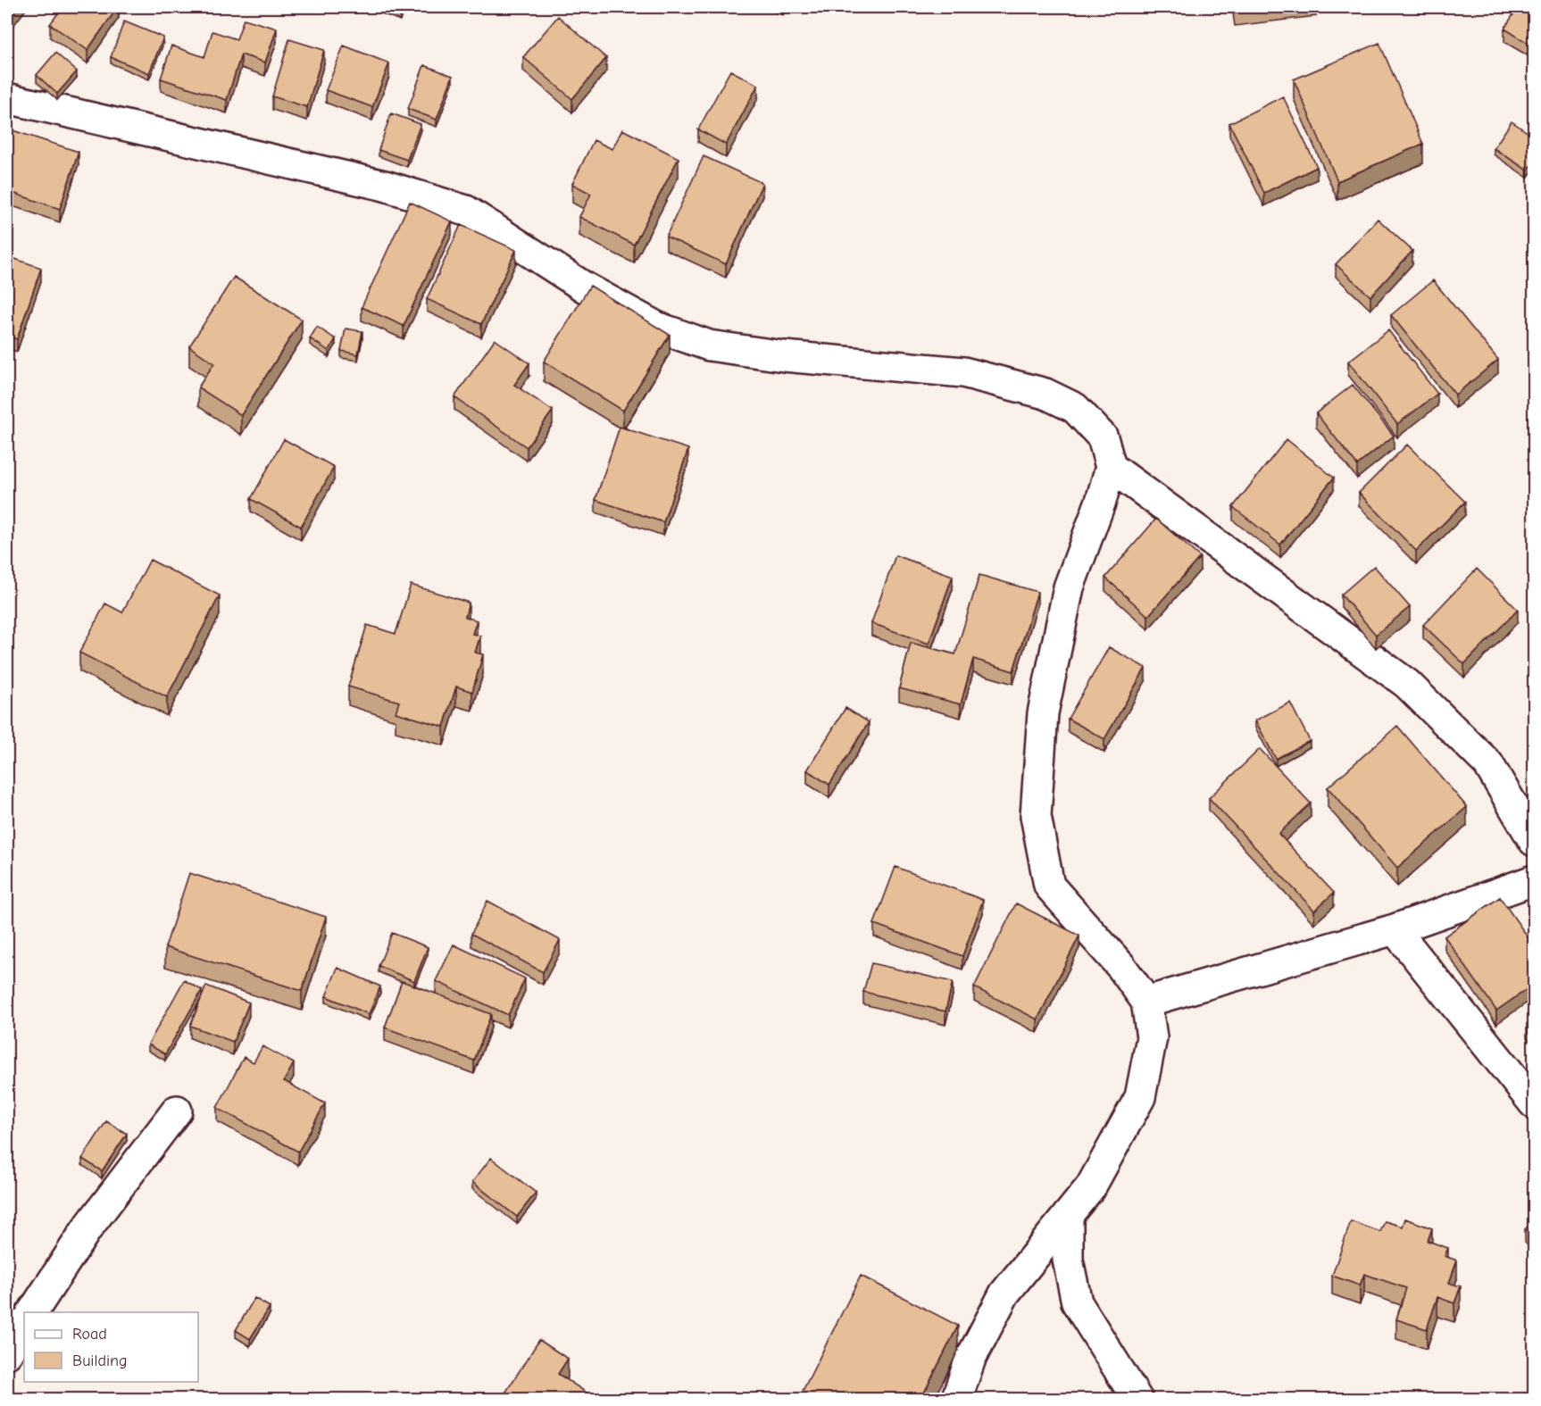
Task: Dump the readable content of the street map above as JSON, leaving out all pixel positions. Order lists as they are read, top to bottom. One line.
{"legend":["Road","Building"]}
